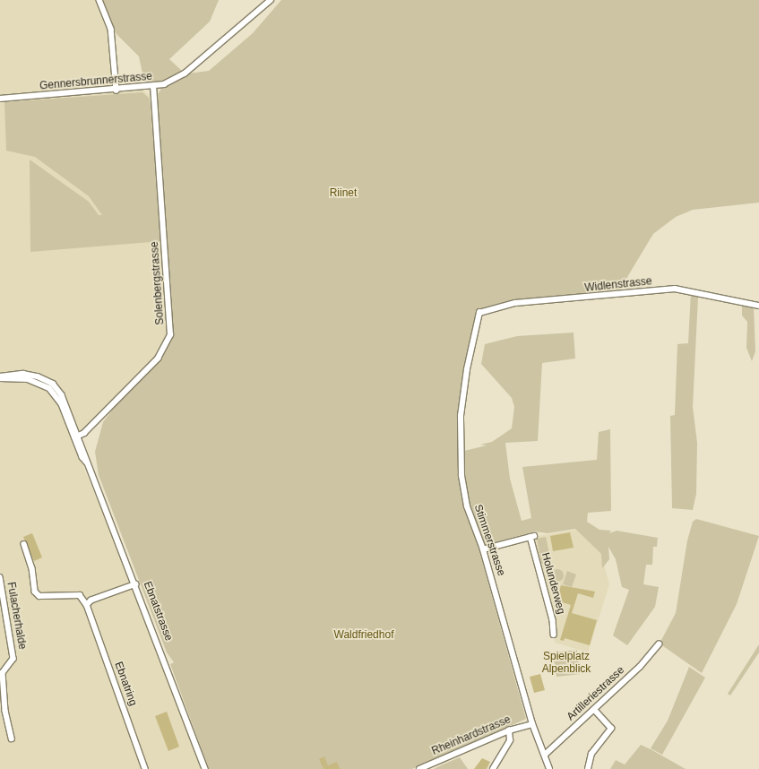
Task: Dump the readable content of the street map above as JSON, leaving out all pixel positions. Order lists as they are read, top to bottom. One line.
{"streets":{"street":["Gennersbrunnerstrasse","Solenbergstrasse","Widlenstrasse","Stimmerstrasse","Holunderweg","Ebnatstrasse","Fulacherhalde","Ebnatring","Artilleriestrasse","Rheinhardstrasse"]},"crossings":[["Gennersbrunnerstrasse","Solenbergstrasse"],["Solenbergstrasse","Ebnatstrasse"],["Widlenstrasse","Stimmerstrasse"],["Stimmerstrasse","Holunderweg"],["Stimmerstrasse","Artilleriestrasse"],["Stimmerstrasse","Rheinhardstrasse"]],"parks":["Riinet","Waldfriedhof","Spielplatz Alpenblick"]}
